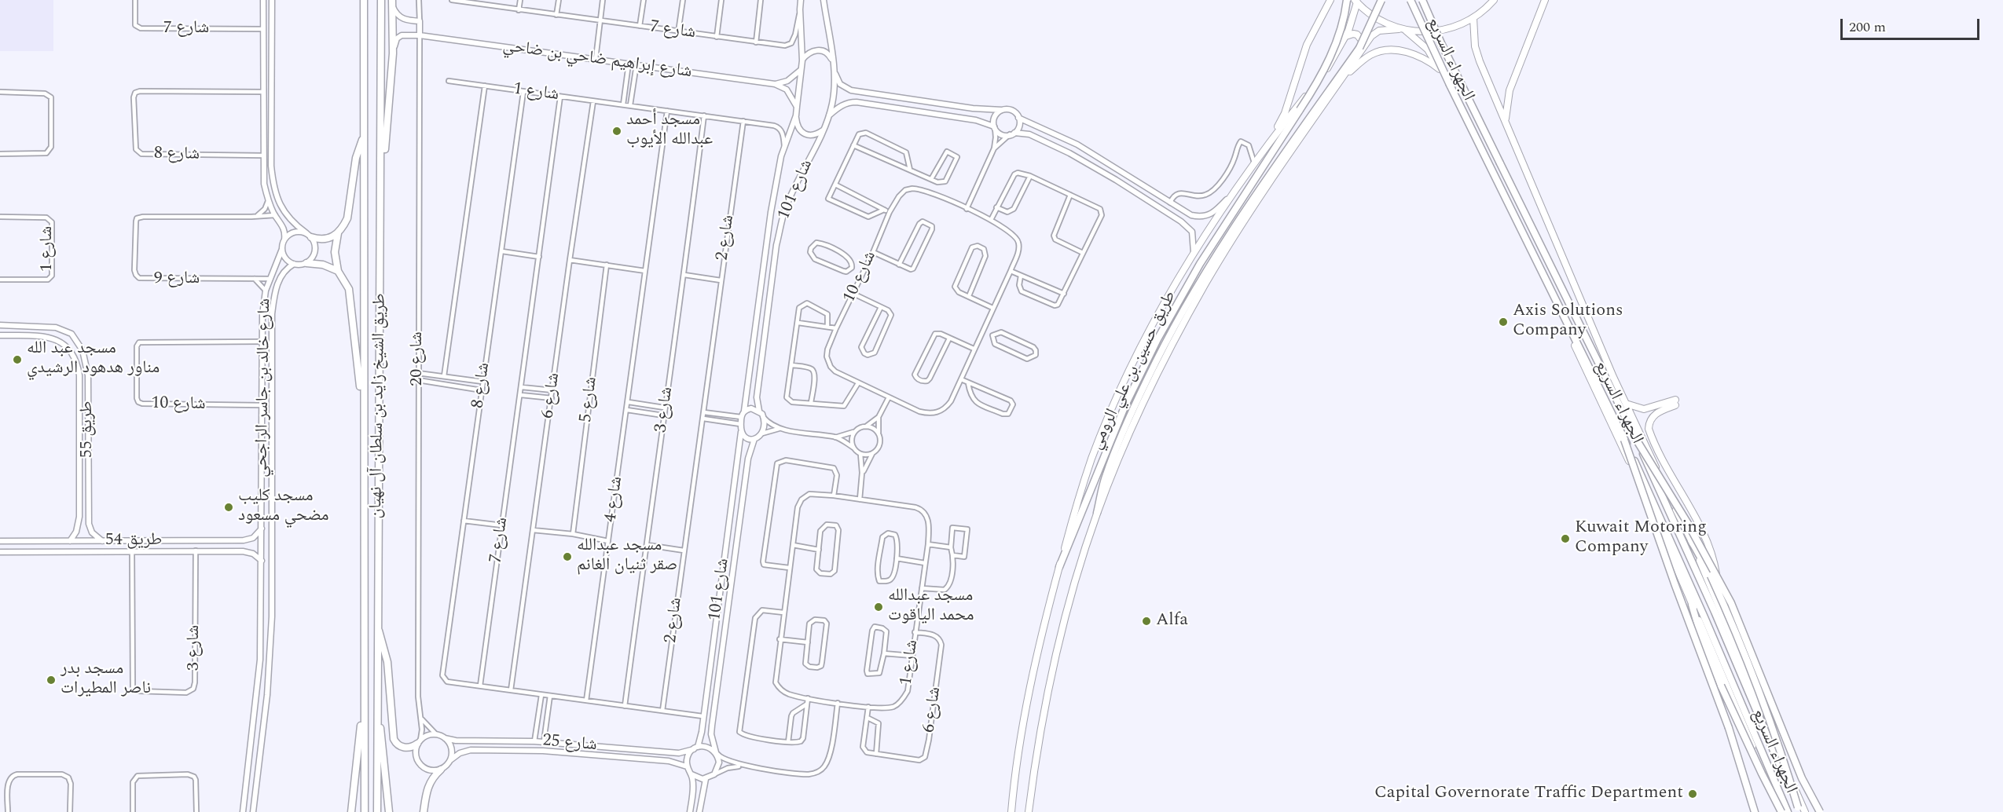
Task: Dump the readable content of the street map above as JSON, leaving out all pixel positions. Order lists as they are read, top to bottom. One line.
{"streets":{"highway":["الجهراء السريع","طريق الشيخ زايد بن سلطان آل نهيان"],"main road":["طريق حسين بن علي الرومي"],"street":["شارع 7","شارع إبراهيم ضاحي بن ضاحي","شارع 1","شارع 8","شارع 101","شارع 2","شارع 10","شارع 9","شارع 20","شارع خالد بن جاسر الراجحي","شارع 6","شارع 5","شارع 3","طريق 55","شارع 4","طريق 54","شارع 25"]},"crossings":[["شارع 7","شارع 1"],["شارع 7","شارع 8"],["شارع 7","شارع 101"],["شارع إبراهيم ضاحي بن ضاحي","شارع 20"],["شارع 1","شارع 8"],["شارع 1","شارع 101"],["شارع 1","شارع 2"],["شارع 1","شارع 6"],["شارع 1","شارع 3"],["شارع 1","شارع 4"],["شارع 8","شارع 101"],["شارع 8","شارع 2"],["شارع 8","شارع 6"],["شارع 8","شارع 3"],["شارع 8","شارع 4"],["شارع 101","شارع 25"],["شارع 10","شارع خالد بن جاسر الراجحي"],["شارع 9","شارع خالد بن جاسر الراجحي"],["شارع 20","شارع 25"],["شارع خالد بن جاسر الراجحي","طريق 54"],["شارع 3","طريق 54"],["طريق 55","طريق 54"]],"places":["مسجد أحمد عبدالله الأيوب","Axis Solutions Company","مسجد عبد الله مناور هدهود الرشيدي","مسجد كليب مضحي مسعود","Kuwait Motoring Company","مسجد عبدالله صقر ثنيان الغانم","مسجد عبدالله محمد الياقوت","Alfa","مسجد بدر ناصر المطيرات","Capital Governorate Traffic Department"],"scale_bar":"200 m"}
